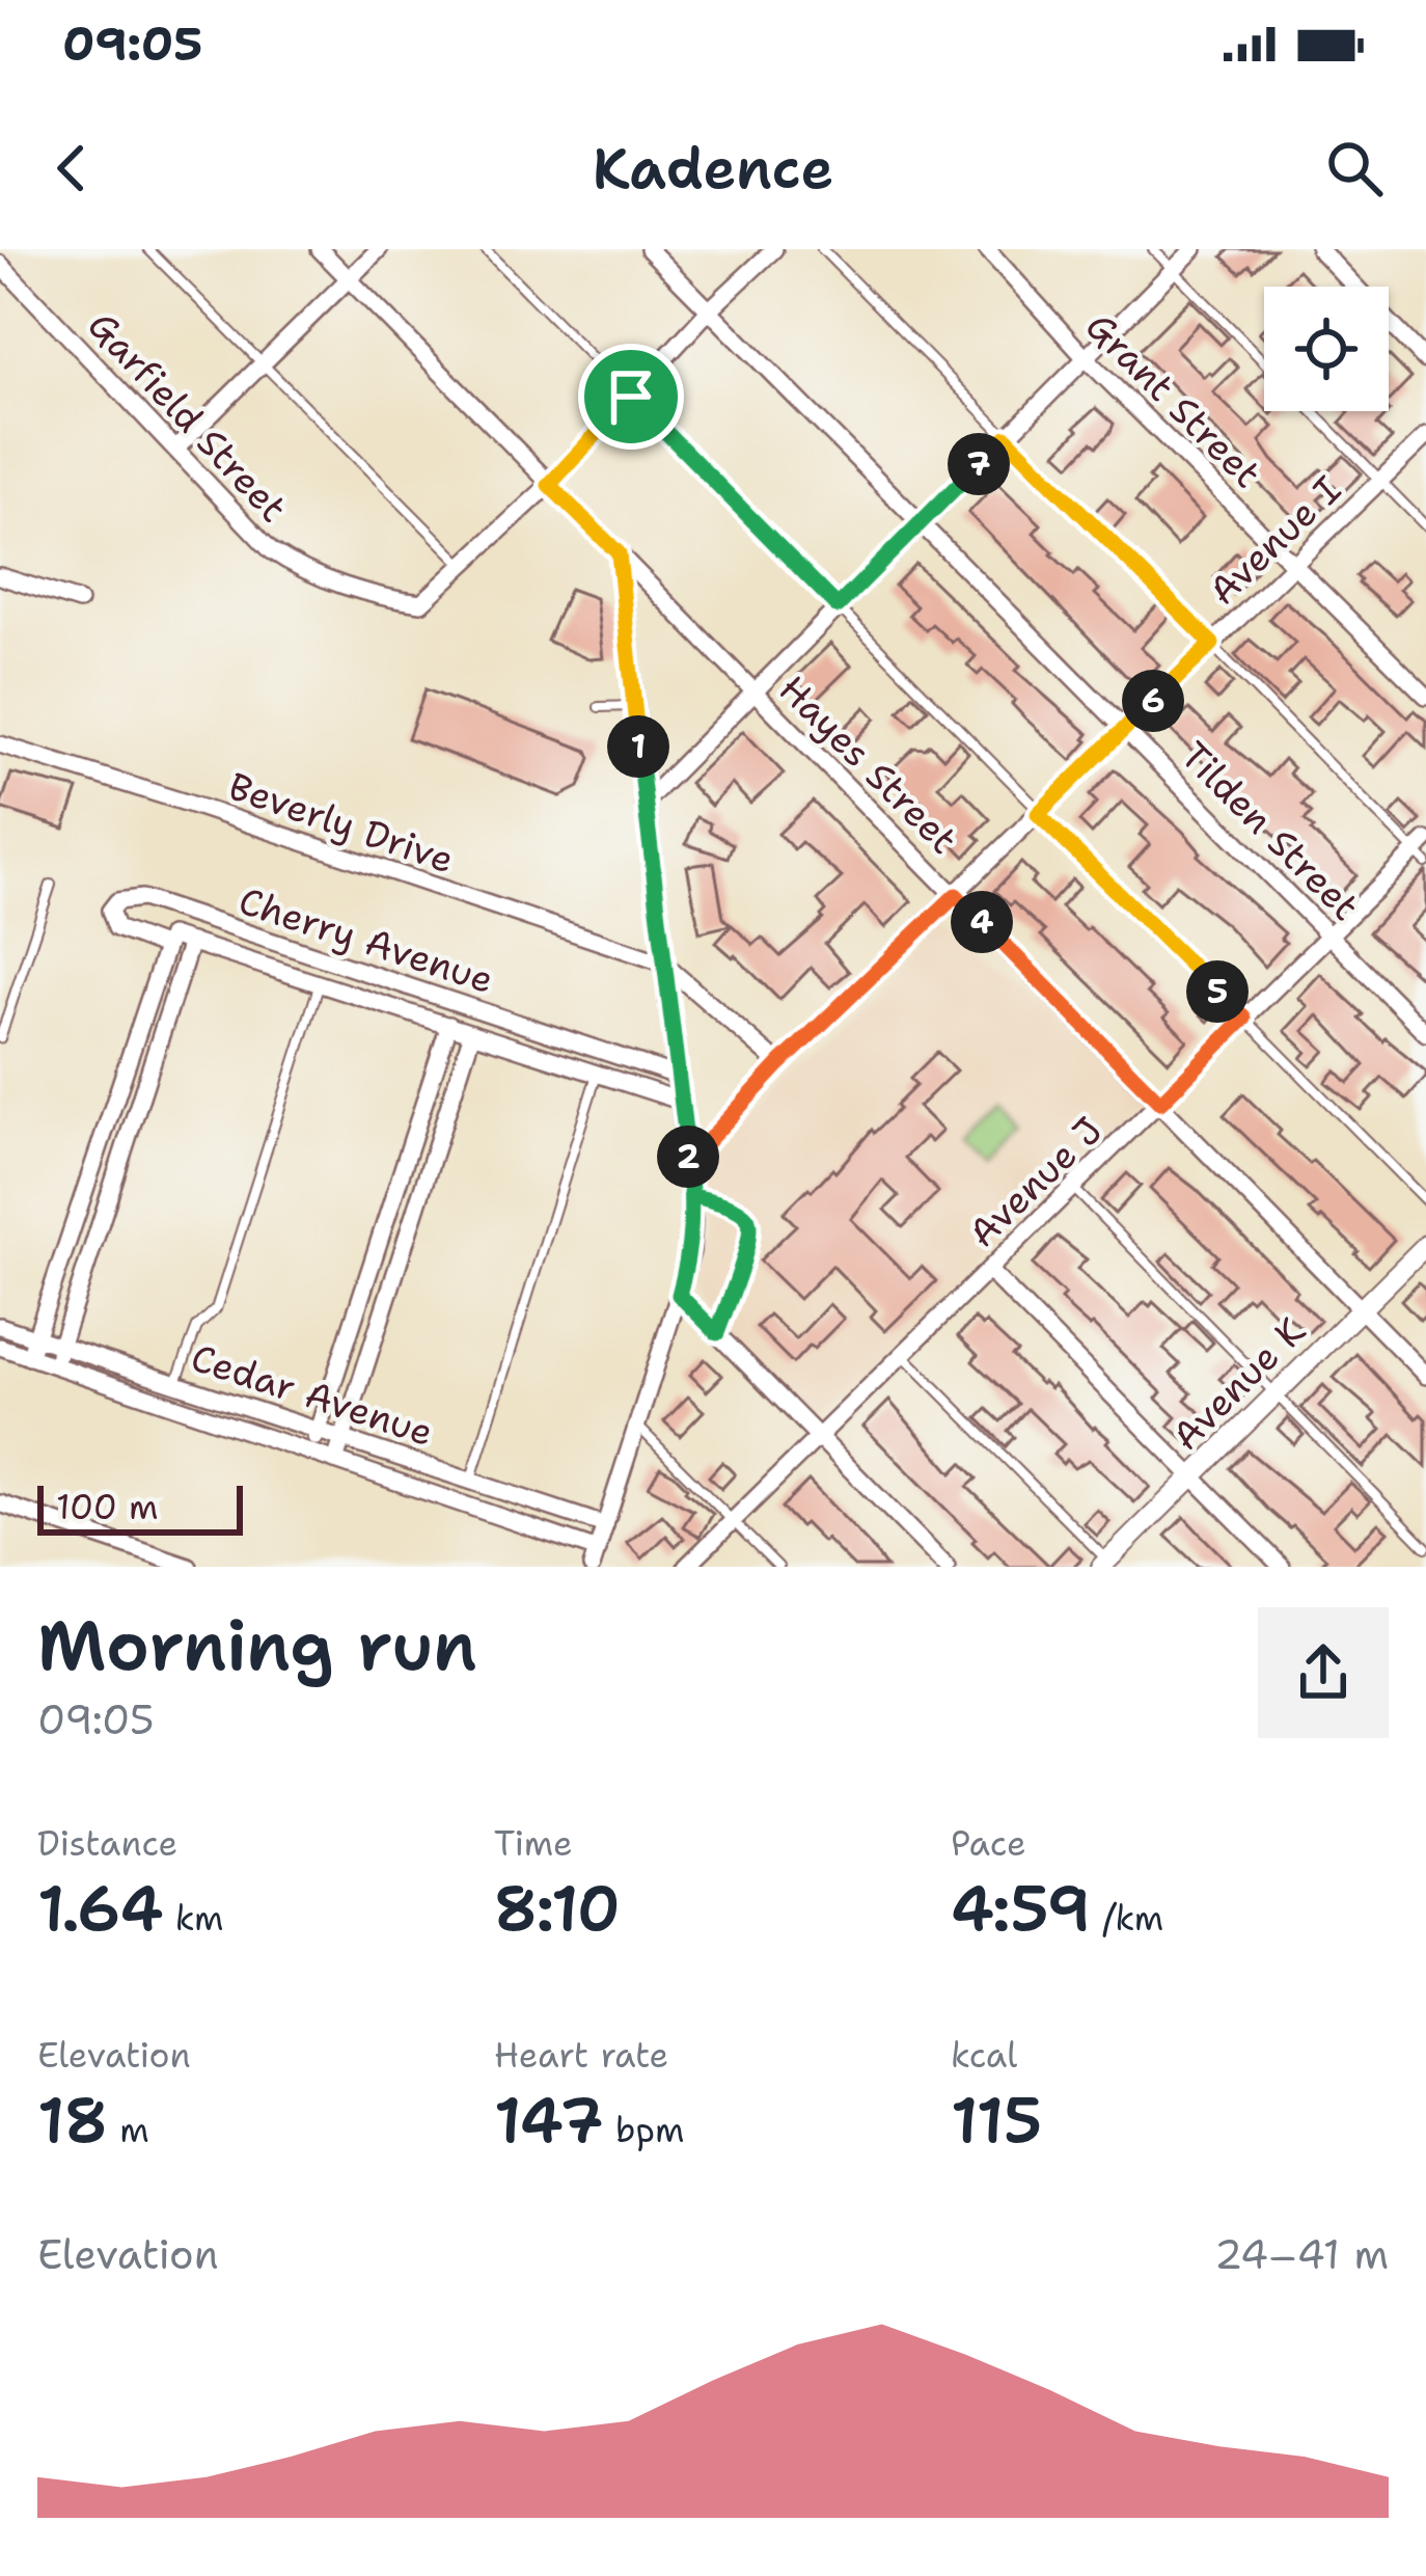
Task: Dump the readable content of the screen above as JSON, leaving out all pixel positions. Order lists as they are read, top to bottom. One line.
{"streets":{"street":["Grant Street","Garfield Street","Avenue I","Hayes Street","Beverly Drive","Tilden Street","Cherry Avenue","Avenue J","Avenue K","Cedar Avenue"]},"crossings":[["Grant Street","Avenue I"],["Avenue I","Hayes Street"],["Avenue I","Tilden Street"],["Hayes Street","Avenue J"],["Hayes Street","Avenue K"],["Tilden Street","Avenue J"]],"scale_bar":"100 m","page":{"status":"09:05","header":"Kadence","pins":["7","6","1","4","5","2"],"scale":"100 m","heading":["Morning run","09:05"],"stats":[["Distance","1.64 km"],["Time","8:10"],["Pace","4:59 /km"],["Elevation","18 m"],["Heart rate","147 bpm"],["kcal","115"]],"chart":["Elevation","24–41 m"]}}
